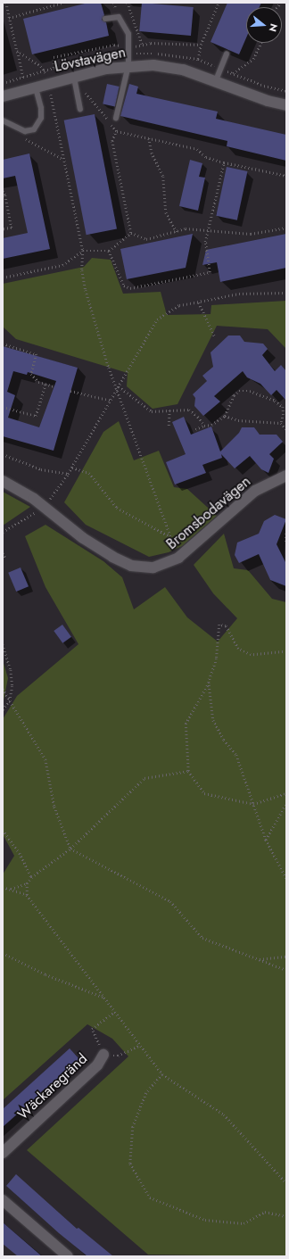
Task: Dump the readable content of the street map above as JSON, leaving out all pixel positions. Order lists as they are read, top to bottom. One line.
{"streets":{"street":["Lövstavägen","Bromsbodavägen","Wäckaregränd"]},"north":"right"}
